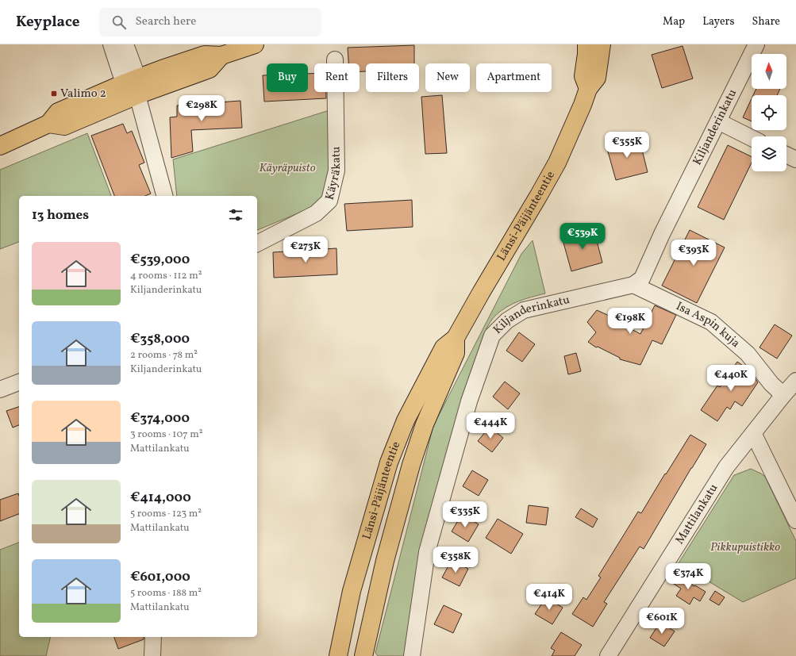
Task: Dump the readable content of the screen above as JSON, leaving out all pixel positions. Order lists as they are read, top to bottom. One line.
{"streets":{"main road":["Länsi-Päijänteentie"],"street":["Kiljanderinkatu","Käyräkatu","Isa Aspin kuja","Mattilankatu"]},"crossings":[["Kiljanderinkatu","Isa Aspin kuja"],["Isa Aspin kuja","Mattilankatu"]],"parks":["Käyräpuisto","Pikkupuistikko"],"places":{"transit":["Valimo 2"]},"north":"top","page":{"header":"Keyplace","search":"Search here","nav":["Map","Layers","Share"],"chip":["Buy","Rent","Filters","New","Apartment"],"price":["€298K","€355K","€539K","€273K","€393K","€198K","€440K","€444K","€335K","€358K","€374K","€414K","€601K"],"heading":"13 homes","list":[{"name":"€539,000","note":"4 rooms · 112 m² · Kiljanderinkatu"},{"name":"€358,000","note":"2 rooms · 78 m² · Kiljanderinkatu"},{"name":"€374,000","note":"3 rooms · 107 m² · Mattilankatu"},{"name":"€414,000","note":"5 rooms · 123 m² · Mattilankatu"},{"name":"€601,000","note":"5 rooms · 188 m² · Mattilankatu"}]}}
